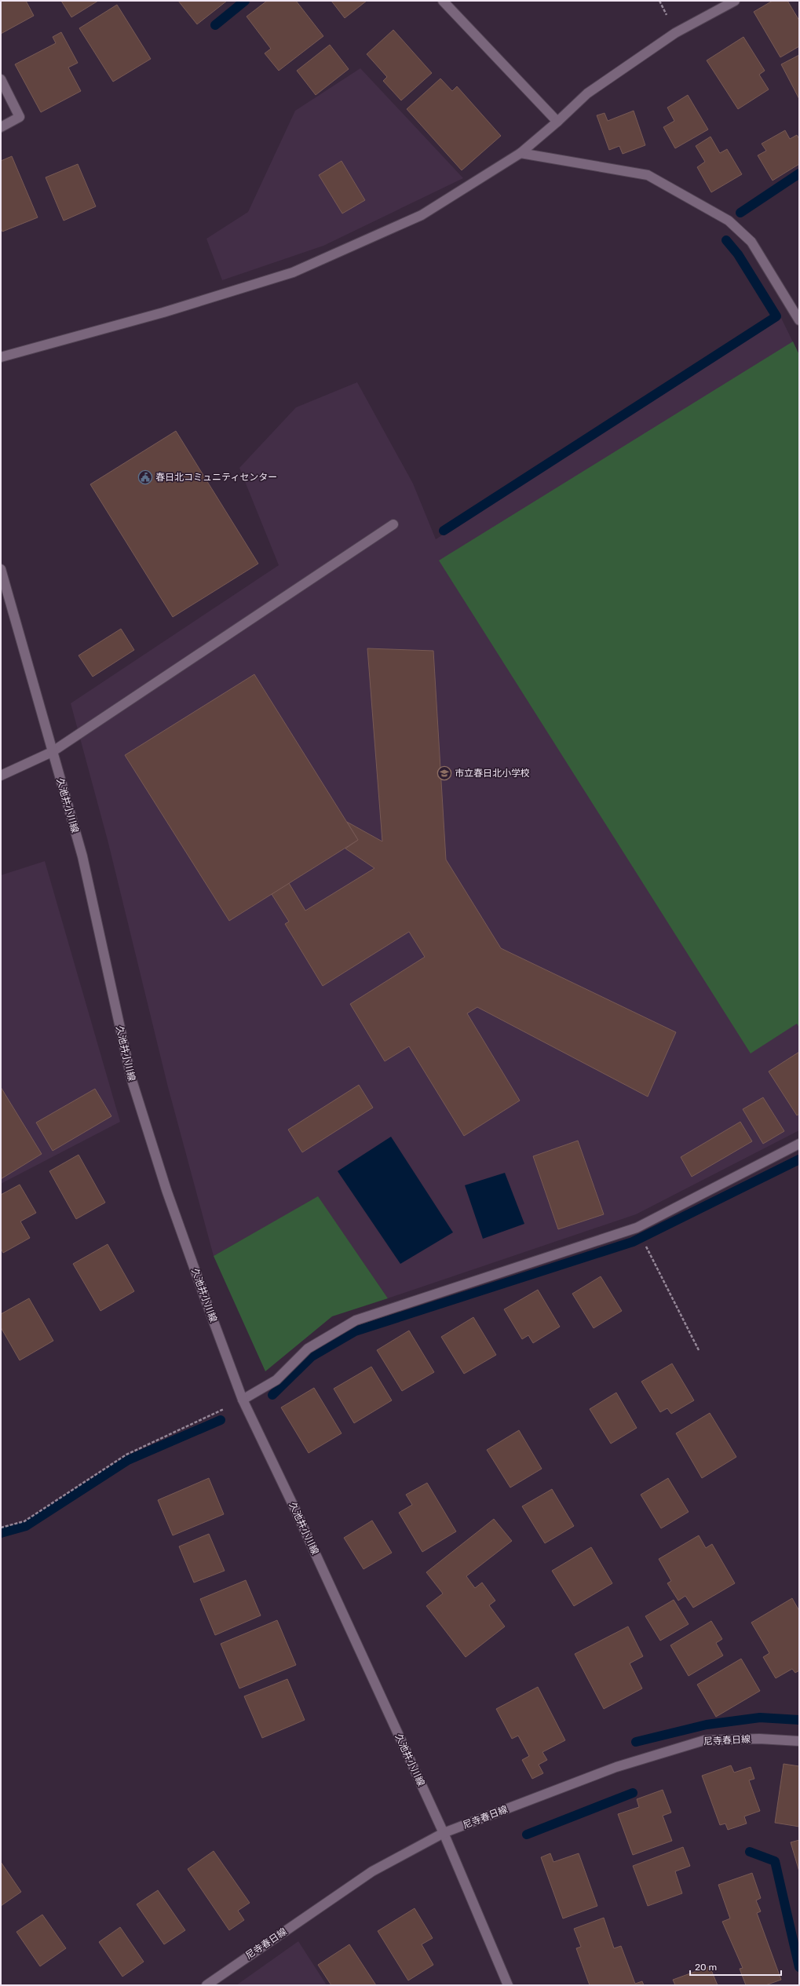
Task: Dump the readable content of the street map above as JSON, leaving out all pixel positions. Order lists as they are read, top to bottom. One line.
{"streets":{"street":["久池井小川線","尼寺春日線"]},"crossings":[["久池井小川線","尼寺春日線"]],"places":{"public building":["春日北コミュニティセンター"],"school or university":["市立春日北小学校"]},"scale_bar":"20 m"}
